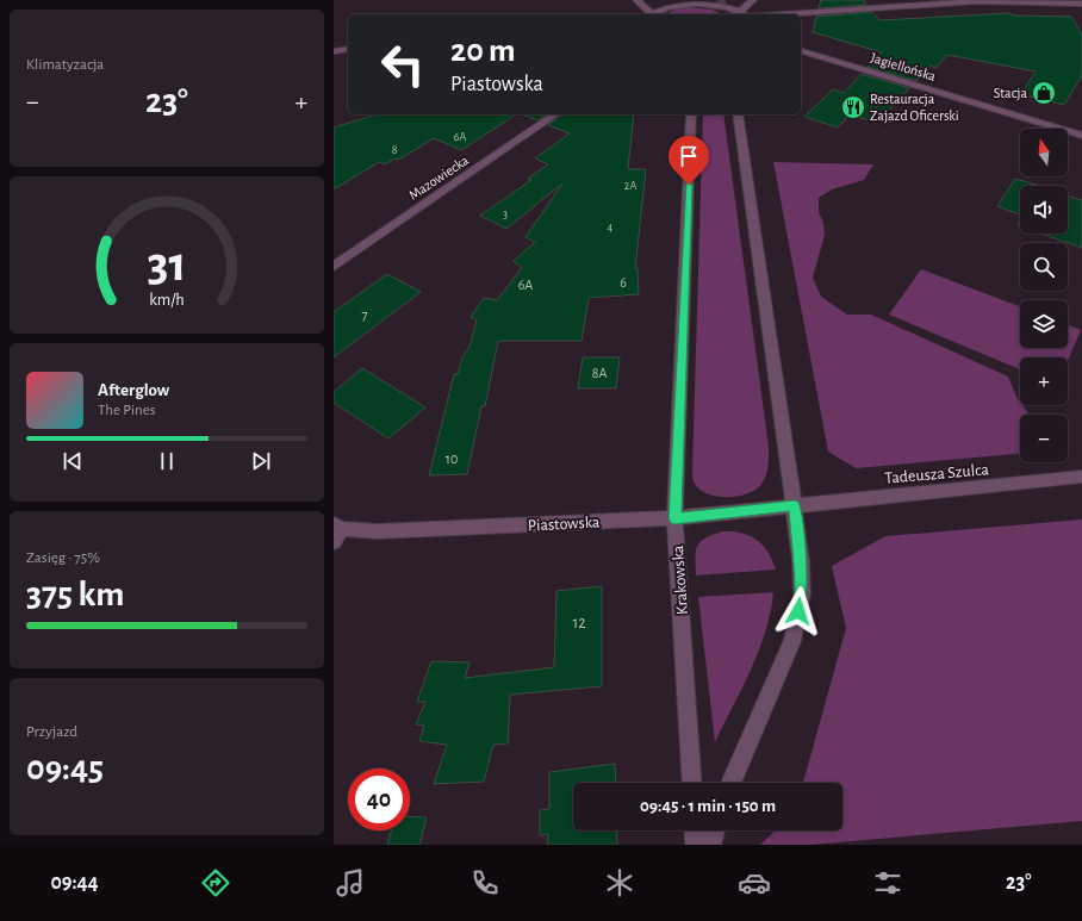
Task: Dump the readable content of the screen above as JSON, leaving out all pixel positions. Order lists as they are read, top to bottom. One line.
{"streets":{"street":["Jagiellońska","Mazowiecka","Tadeusza Szulca","Piastowska","Krakowska"]},"crossings":[["Tadeusza Szulca","Piastowska"],["Piastowska","Krakowska"]],"places":{"shop":["Stacja"],"restaurant":["Restauracja Zajazd Oficerski"]},"house_numbers":["6A","8","2A","3","4","6","6A","7","8A","10","12"],"north":"top","page":{"tile":["Klimatyzacja",["Zasięg · 75%","375 km"],["Przyjazd","09:45"]],"turn":["20 m","Piastowska"],"heat":["−","23°","+"],"map_buttons":["+","−"],"song":["Afterglow","The Pines"],"limit":"40","trip":"09:45 · 1 min · 150 m","tabs":["09:44","23°"],"gauge":["31","km/h"]}}
